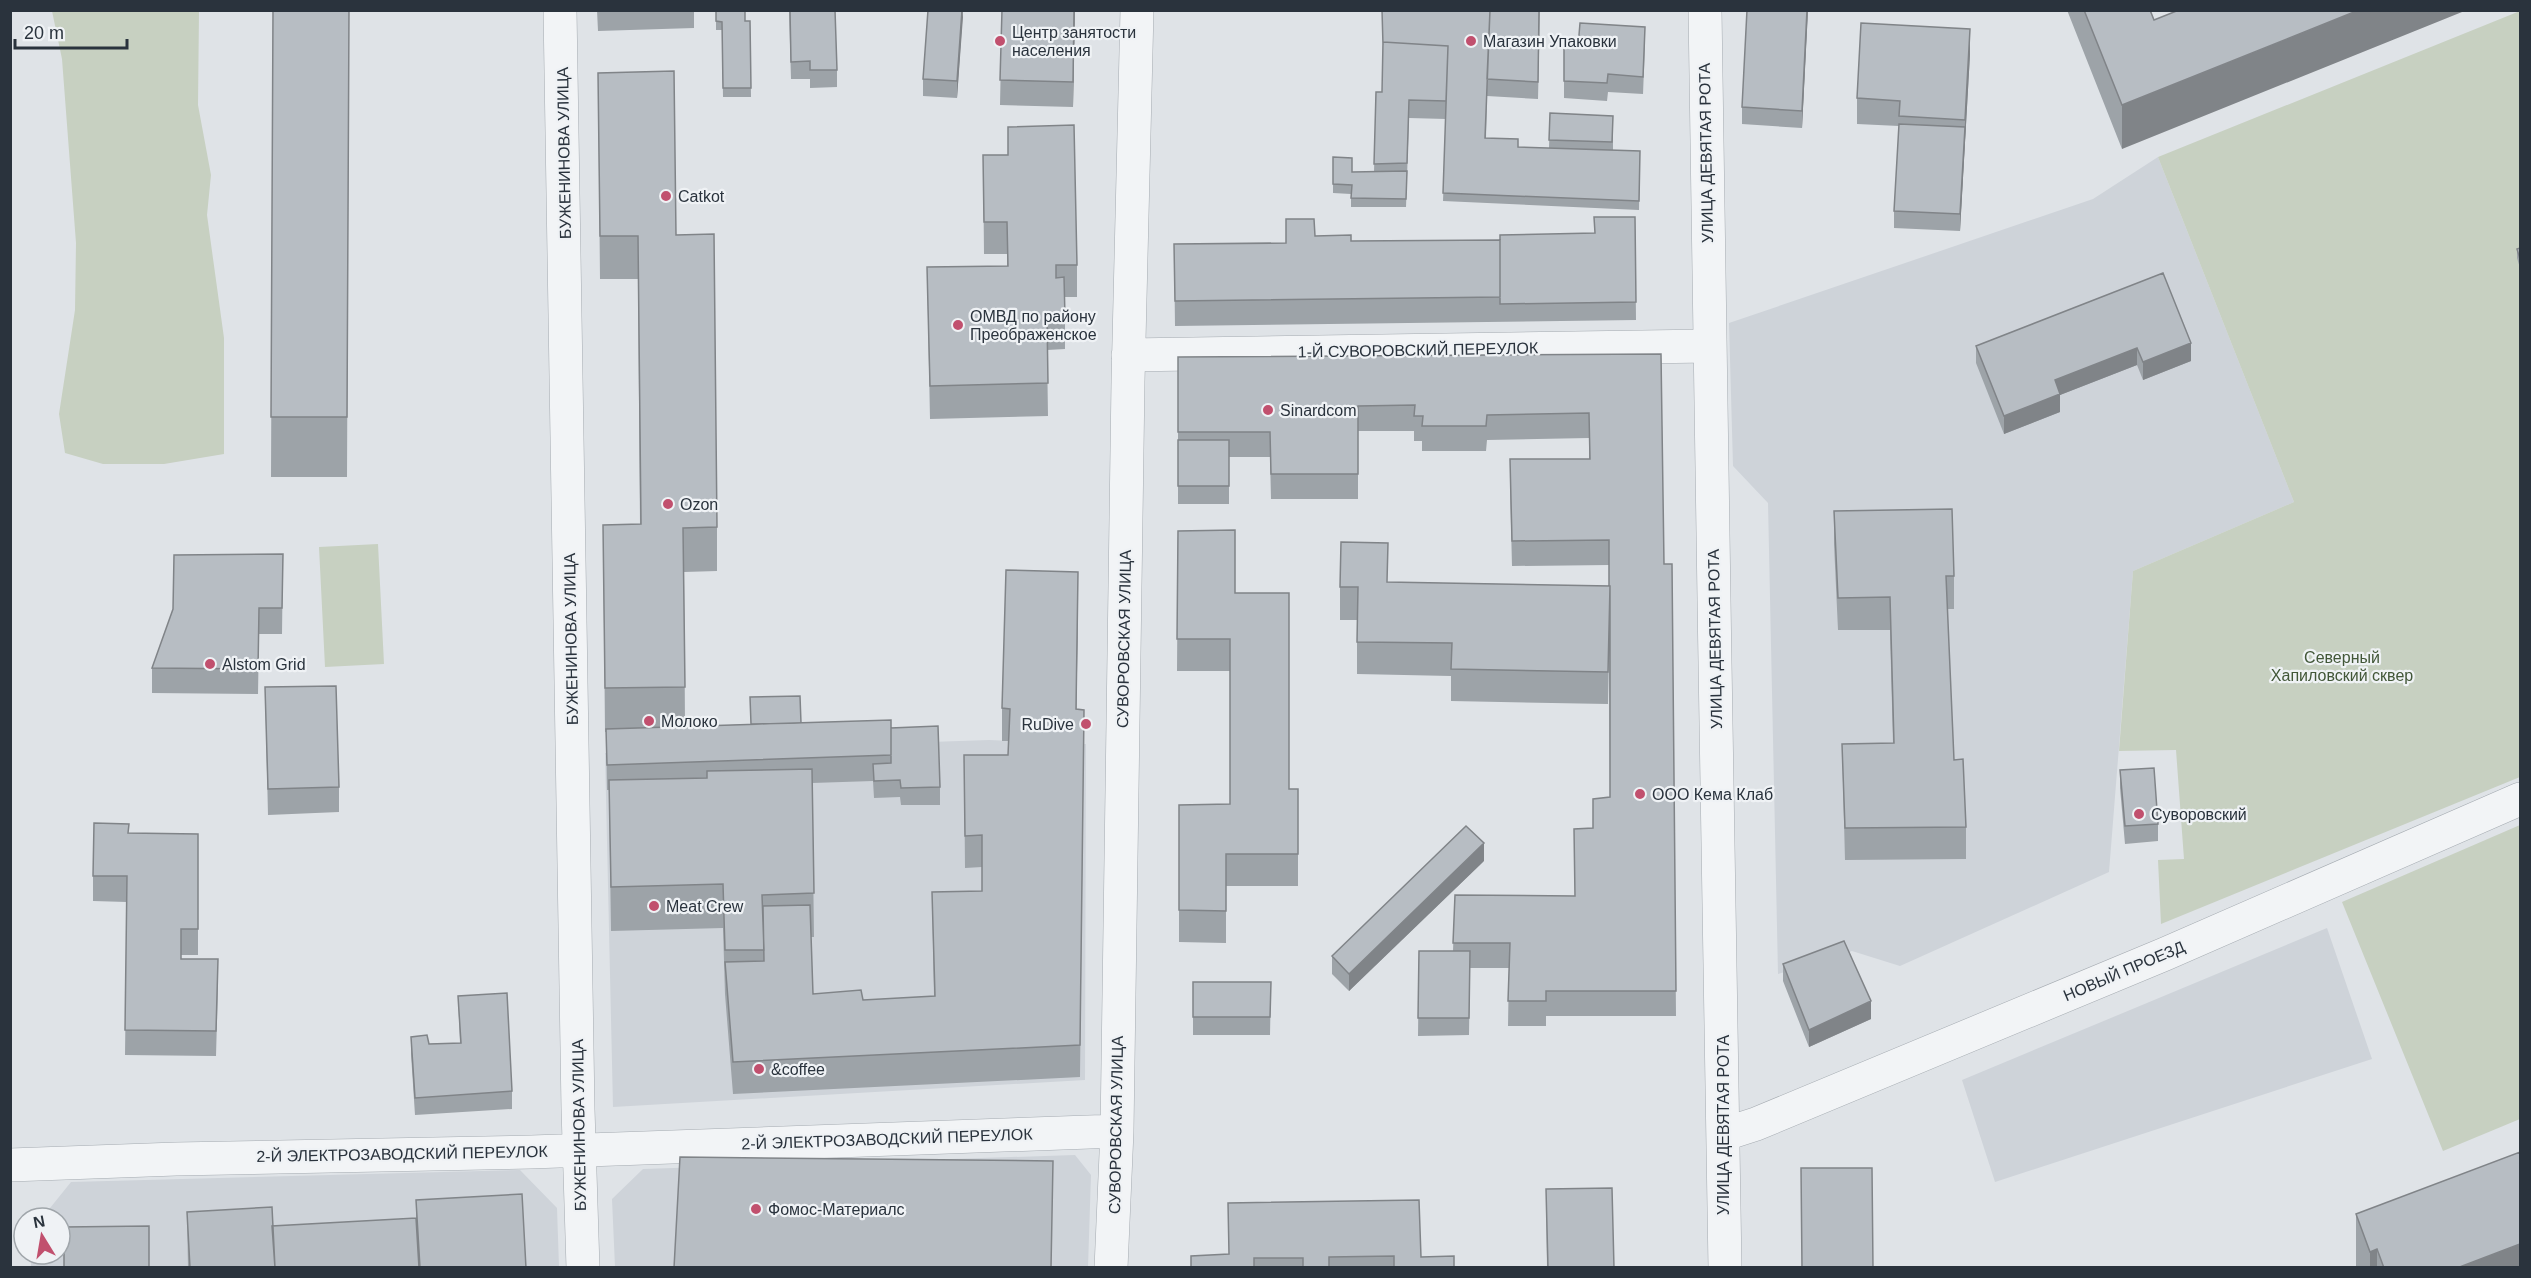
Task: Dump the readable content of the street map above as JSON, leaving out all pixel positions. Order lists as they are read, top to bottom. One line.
{"streets":{"street":["БУЖЕНИНОВА УЛИЦА","УЛИЦА ДЕВЯТАЯ РОТА","1-Й СУВОРОВСКИЙ ПЕРЕУЛОК","СУВОРОВСКАЯ УЛИЦА","НОВЫЙ ПРОЕЗД","2-Й ЭЛЕКТРОЗАВОДСКИЙ ПЕРЕУЛОК"]},"crossings":[["БУЖЕНИНОВА УЛИЦА","2-Й ЭЛЕКТРОЗАВОДСКИЙ ПЕРЕУЛОК"],["УЛИЦА ДЕВЯТАЯ РОТА","1-Й СУВОРОВСКИЙ ПЕРЕУЛОК"],["УЛИЦА ДЕВЯТАЯ РОТА","НОВЫЙ ПРОЕЗД"],["1-Й СУВОРОВСКИЙ ПЕРЕУЛОК","СУВОРОВСКАЯ УЛИЦА"],["СУВОРОВСКАЯ УЛИЦА","2-Й ЭЛЕКТРОЗАВОДСКИЙ ПЕРЕУЛОК"]],"parks":["Северный Хапиловский сквер"],"places":["Центр занятости населения","Магазин Упаковки","Catkot","ОМВД по району Преображенское","Sinardcom","Ozon","Alstom Grid","Молоко","RuDive","ООО Кема Клаб","Суворовский","Meat Crew","&coffee","Фомос-Материалс"],"scale_bar":"20 m","north":"top"}
